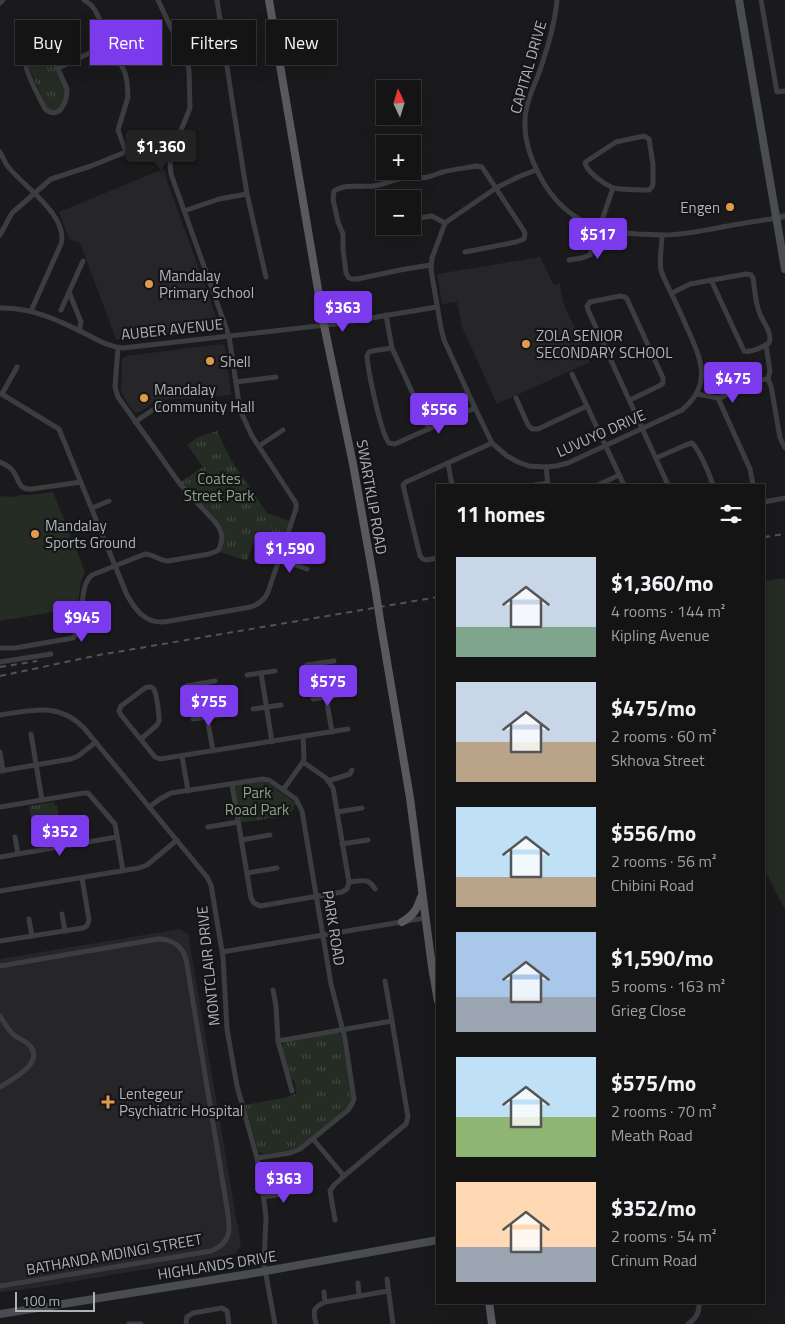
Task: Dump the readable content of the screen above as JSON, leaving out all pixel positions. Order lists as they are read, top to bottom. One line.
{"streets":{"main road":["SWARTKLIP ROAD","HIGHLANDS DRIVE"],"street":["CAPITAL DRIVE","AUBER AVENUE","LUVUYO DRIVE","PARK ROAD","MONTCLAIR DRIVE","BATHANDA MDINGI STREET"]},"crossings":[["AUBER AVENUE","LUVUYO DRIVE"],["AUBER AVENUE","SWARTKLIP ROAD"],["PARK ROAD","MONTCLAIR DRIVE"],["MONTCLAIR DRIVE","HIGHLANDS DRIVE"]],"parks":["Coates Street Park","Park Road Park"],"places":{"other":["Engen","Mandalay Primary School","ZOLA SENIOR SECONDARY SCHOOL","Shell","Mandalay Community Hall","Mandalay Sports Ground"],"health":["Lentegeur Psychiatric Hospital"]},"scale_bar":"100 m","north":"top","page":{"chip":["Buy","Rent","Filters","New"],"map_buttons":["+","−"],"price":["$1,360","$517","$363","$475","$556","$1,590","$945","$575","$755","$352","$363"],"heading":"11 homes","list":[{"name":"$1,360/mo","note":"4 rooms · 144 m² · Kipling Avenue"},{"name":"$475/mo","note":"2 rooms · 60 m² · Skhova Street"},{"name":"$556/mo","note":"2 rooms · 56 m² · Chibini Road"},{"name":"$1,590/mo","note":"5 rooms · 163 m² · Grieg Close"},{"name":"$575/mo","note":"2 rooms · 70 m² · Meath Road"},{"name":"$352/mo","note":"2 rooms · 54 m² · Crinum Road"}],"scale":"100 m"}}
